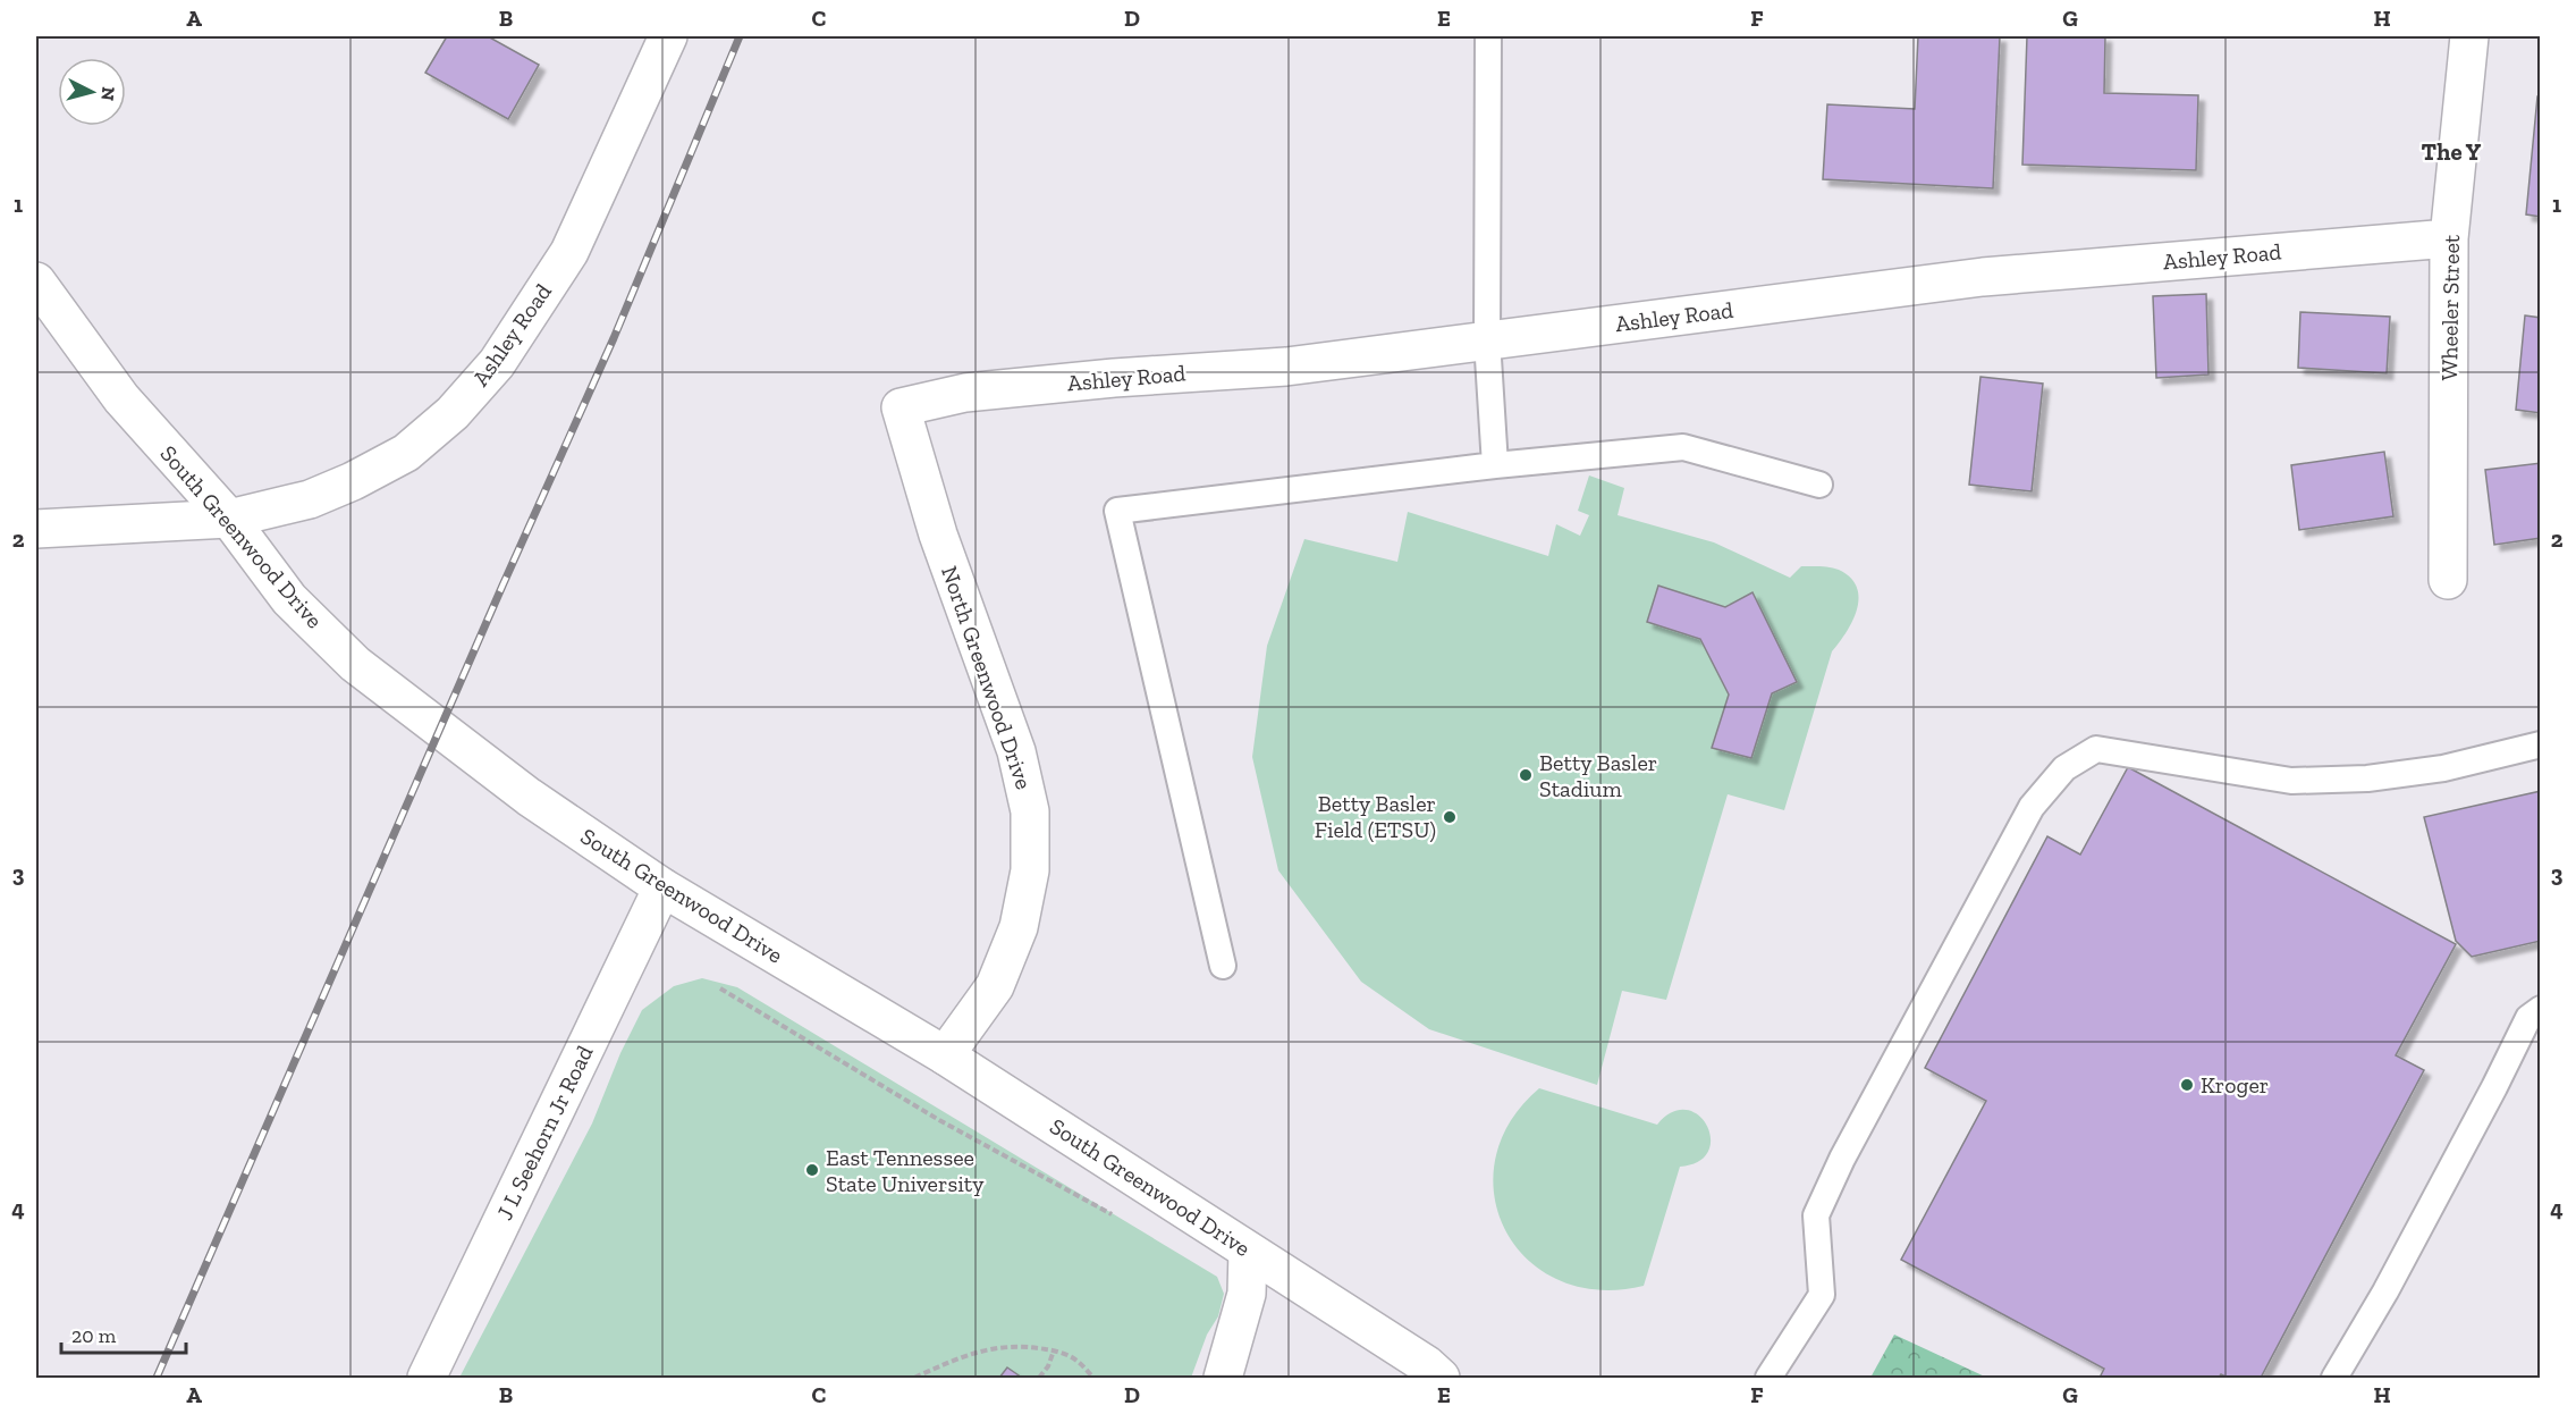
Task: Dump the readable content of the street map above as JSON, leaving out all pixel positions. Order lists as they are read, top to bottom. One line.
{"streets":{"street":["Ashley Road","Wheeler Street","South Greenwood Drive","North Greenwood Drive","J L Seehorn Jr Road"]},"crossings":[["Ashley Road","Wheeler Street"],["Ashley Road","South Greenwood Drive"],["Ashley Road","North Greenwood Drive"],["South Greenwood Drive","North Greenwood Drive"],["South Greenwood Drive","J L Seehorn Jr Road"]],"districts":["The Y"],"places":["Betty Basler Stadium","Betty Basler Field (ETSU)","Kroger","East Tennessee State University"],"scale_bar":"20 m","north":"right","grid":{"columns":["A","B","C","D","E","F","G","H"],"rows":["1","2","3","4"]}}
